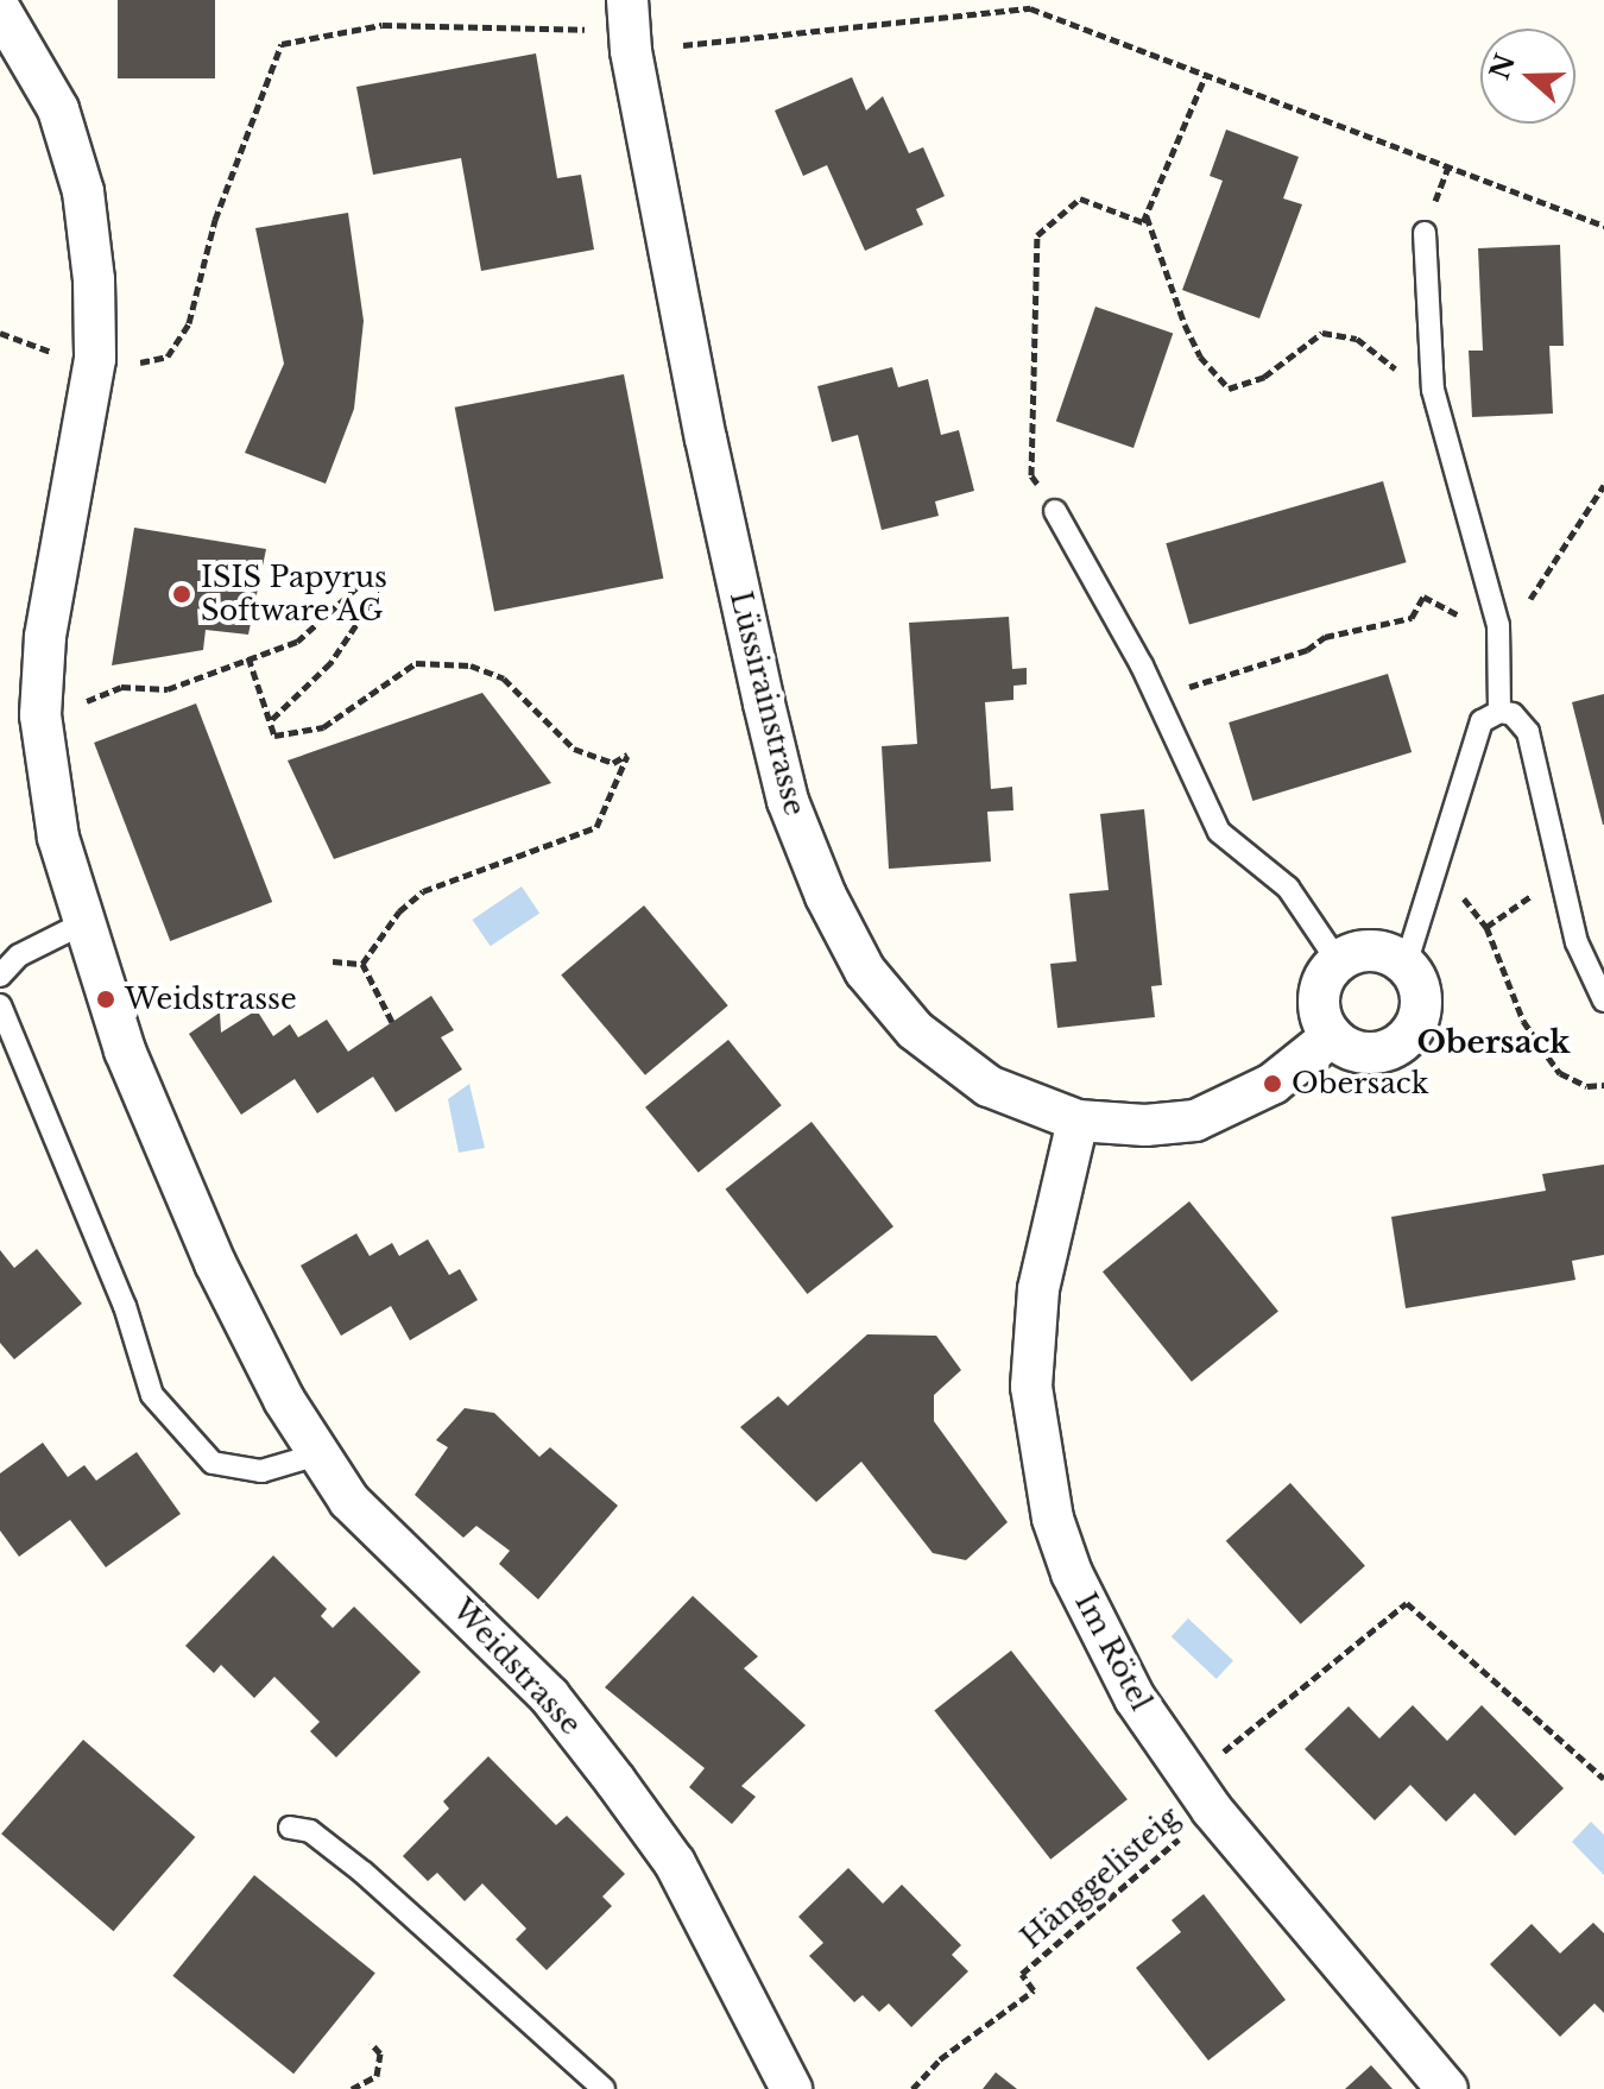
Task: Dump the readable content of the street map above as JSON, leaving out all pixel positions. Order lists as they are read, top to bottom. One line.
{"streets":{"street":["Lüssirainstrasse","Im Rötel","Weidstrasse"],"path":["Hänggelisteig"]},"crossings":[["Lüssirainstrasse","Im Rötel"],["Im Rötel","Hänggelisteig"]],"districts":["Obersack"],"places":["ISIS Papyrus Software AG","Weidstrasse","Obersack"],"north":"left"}
